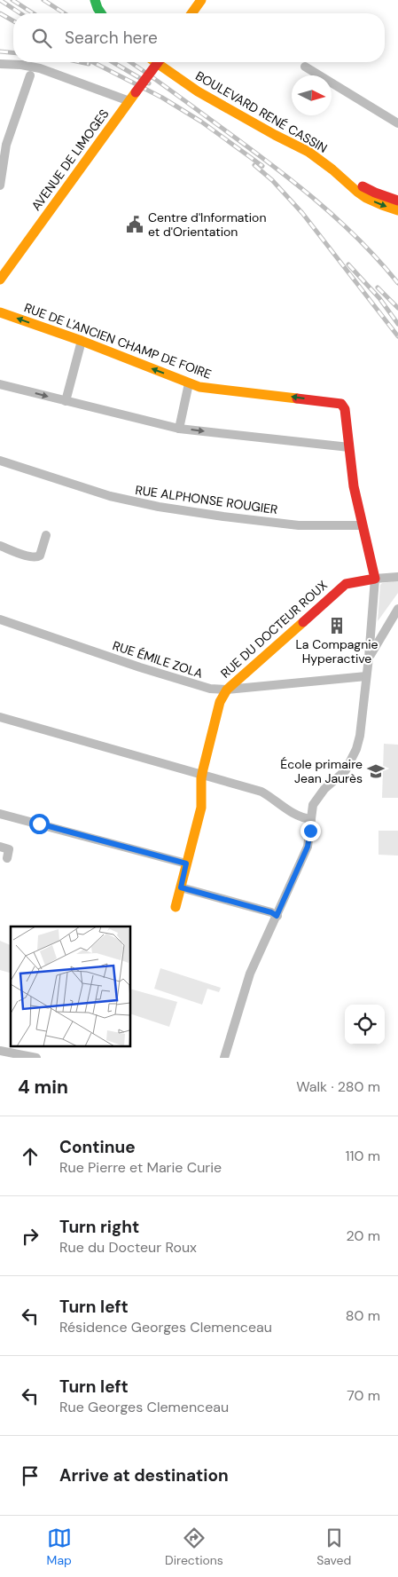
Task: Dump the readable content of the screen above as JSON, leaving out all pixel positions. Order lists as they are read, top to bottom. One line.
{"streets":{"street":["BOULEVARD RENÉ CASSIN","AVENUE DE LIMOGES","RUE DE L'ANCIEN CHAMP DE FOIRE","RUE ALPHONSE ROUGIER","RUE DU DOCTEUR ROUX","RUE ÉMILE ZOLA"]},"crossings":[["RUE DE L'ANCIEN CHAMP DE FOIRE","RUE ALPHONSE ROUGIER"],["RUE DE L'ANCIEN CHAMP DE FOIRE","RUE DU DOCTEUR ROUX"],["RUE DU DOCTEUR ROUX","RUE ÉMILE ZOLA"]],"places":{"public building":["Centre d'Information et d'Orientation"],"building":["La Compagnie Hyperactive"],"school or university":["École primaire Jean Jaurès"]},"north":"right","page":{"search":"Search here","heading":["4 min","Walk · 280 m"],"list":[["Continue","Rue Pierre et Marie Curie","110 m"],["Turn right","Rue du Docteur Roux","20 m"],["Turn left","Résidence Georges Clemenceau","80 m"],["Turn left","Rue Georges Clemenceau","70 m"],"Arrive at destination"],"nav":["Map","Directions","Saved"]}}
